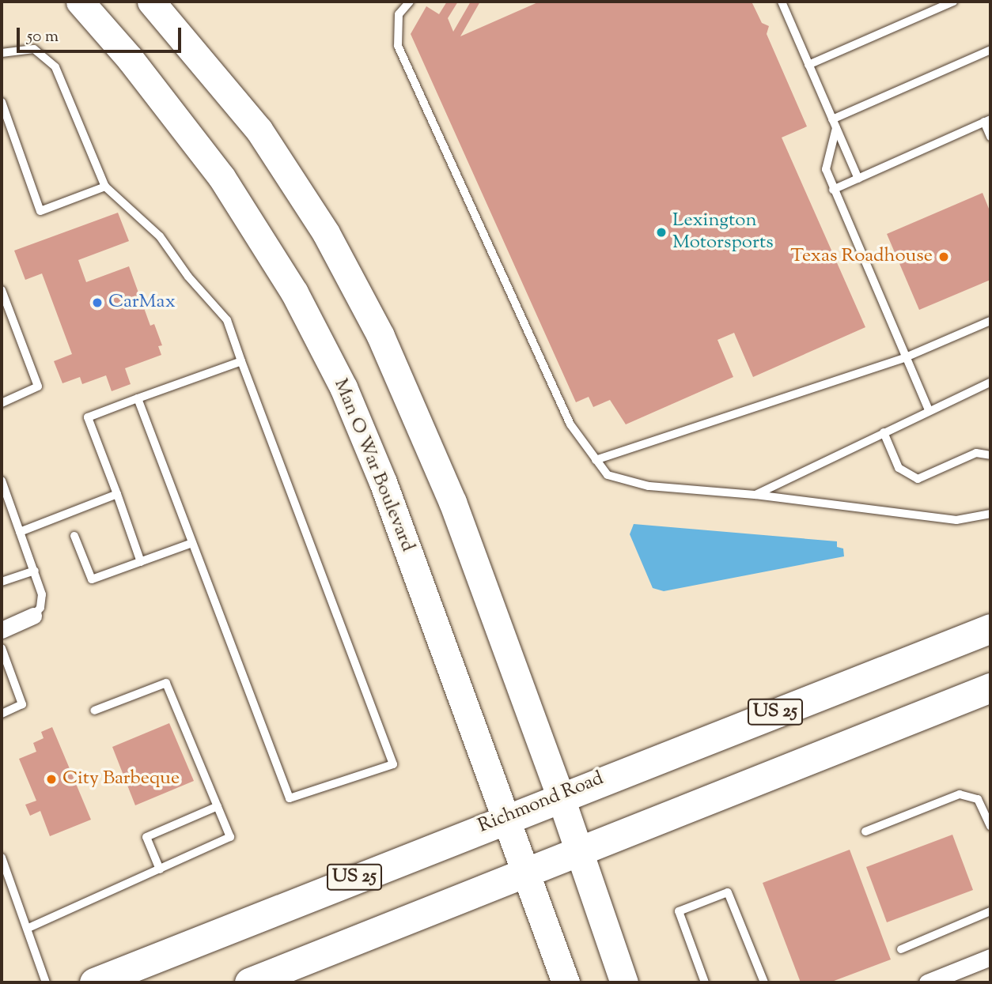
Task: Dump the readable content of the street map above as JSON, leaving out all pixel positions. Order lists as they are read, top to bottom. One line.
{"streets":{"highway":["US 25","Richmond Road"],"main road":["Man O War Boulevard"]},"crossings":[["Man O War Boulevard","Richmond Road"]],"places":["Lexington Motorsports","Texas Roadhouse","CarMax","City Barbeque"],"scale_bar":"50 m"}
